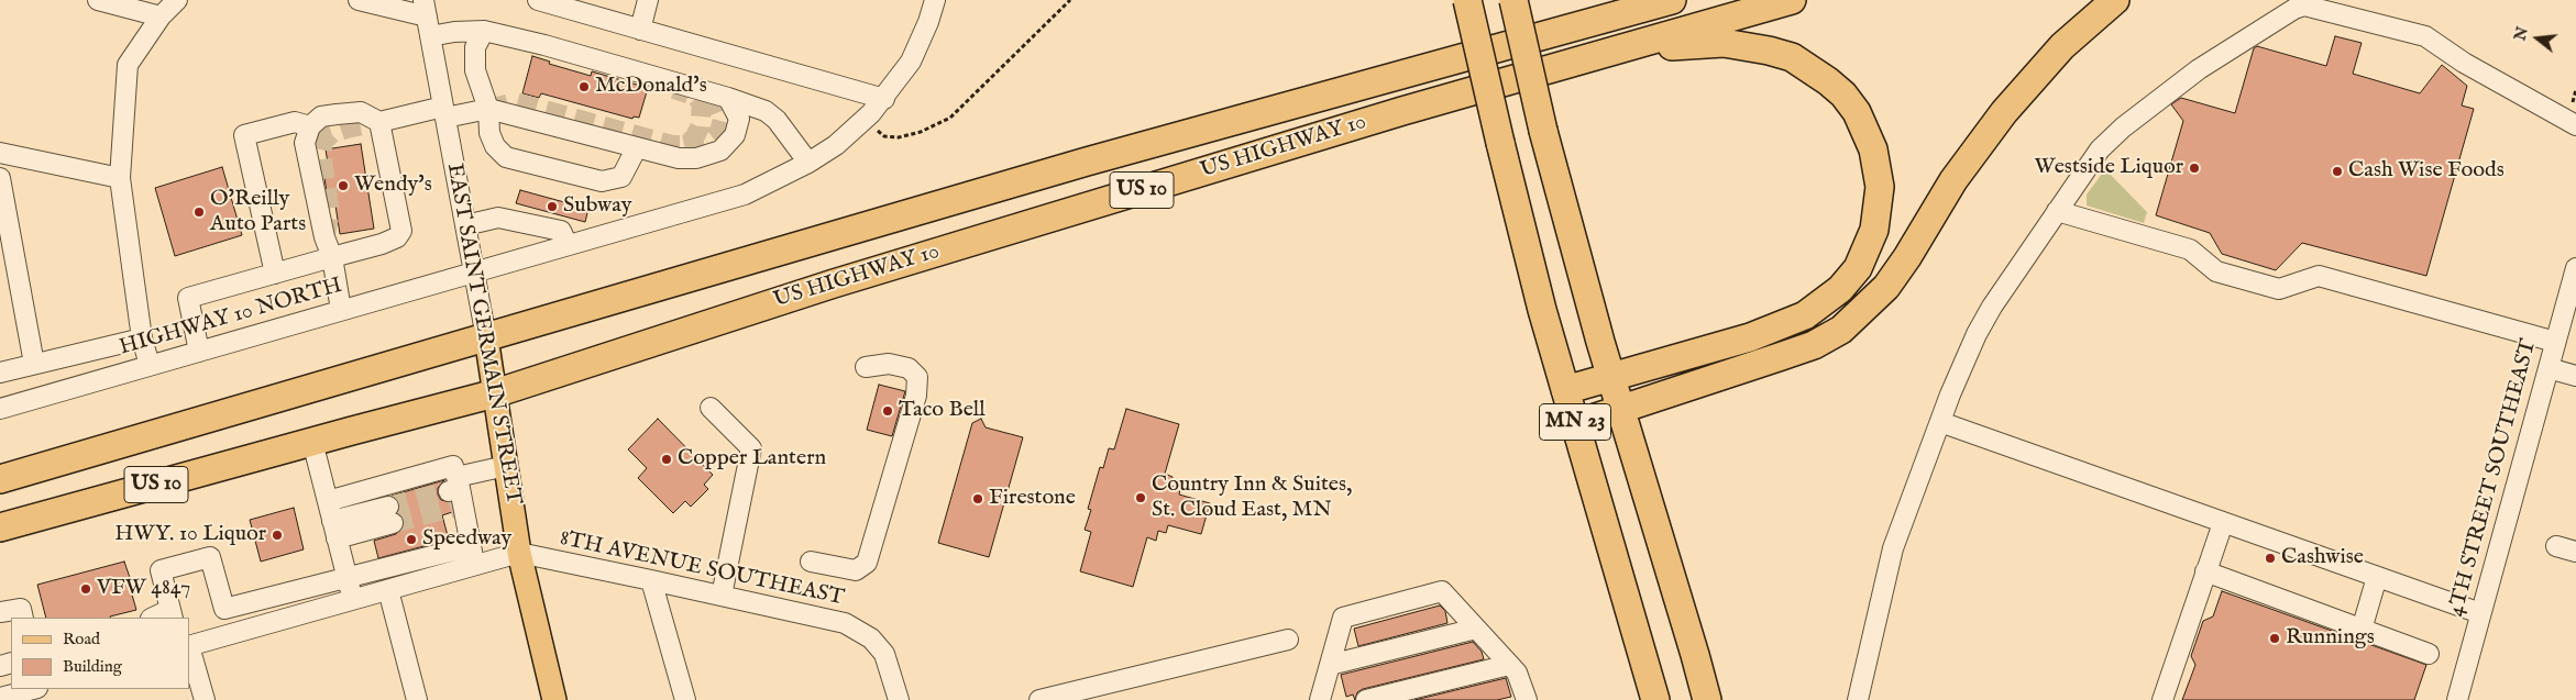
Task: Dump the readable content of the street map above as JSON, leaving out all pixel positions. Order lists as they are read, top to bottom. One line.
{"streets":{"highway":["US HIGHWAY 10","US 10","MN 23"],"main road":["EAST SAINT GERMAIN STREET"],"street":["HIGHWAY 10 NORTH","4TH STREET SOUTHEAST","8TH AVENUE SOUTHEAST"]},"crossings":[["US HIGHWAY 10","US 10"],["US HIGHWAY 10","EAST SAINT GERMAIN STREET"],["US 10","EAST SAINT GERMAIN STREET"],["HIGHWAY 10 NORTH","EAST SAINT GERMAIN STREET"],["EAST SAINT GERMAIN STREET","8TH AVENUE SOUTHEAST"]],"places":["McDonald's","Westside Liquor","Cash Wise Foods","Wendy's","Subway","O'Reilly Auto Parts","Taco Bell","Copper Lantern","Country Inn & Suites, St. Cloud East, MN","Firestone","HWY. 10 Liquor","Speedway","Cashwise","VFW 4847","Runnings"],"legend":["Road","Building"],"north":"left"}
